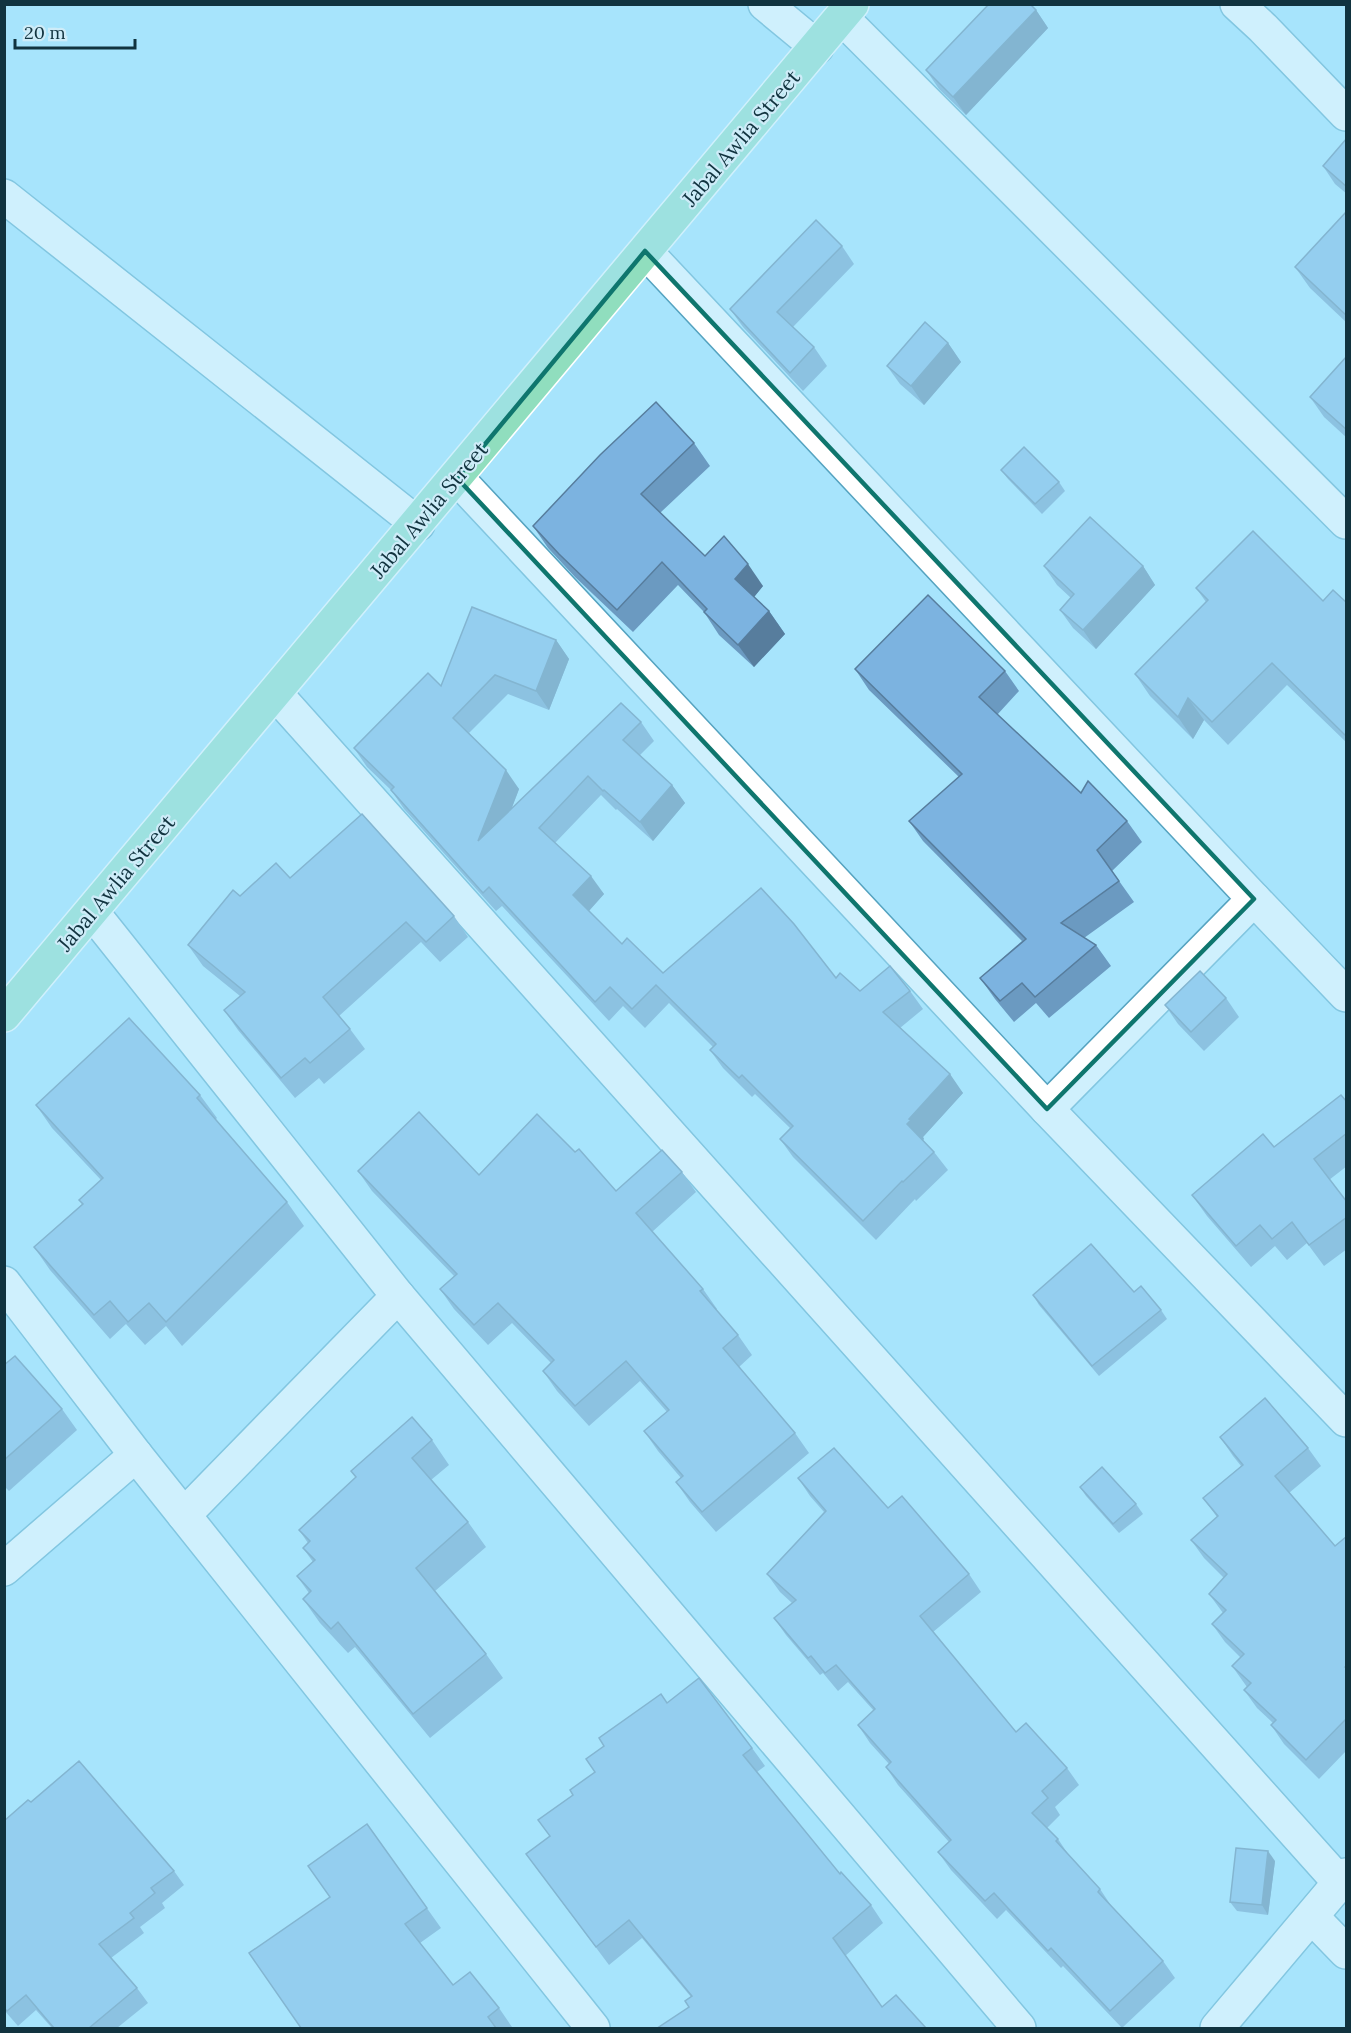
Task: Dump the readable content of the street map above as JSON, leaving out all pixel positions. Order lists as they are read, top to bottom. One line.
{"streets":{"highway":["Jabal Awlia Street"]},"scale_bar":"20 m"}
